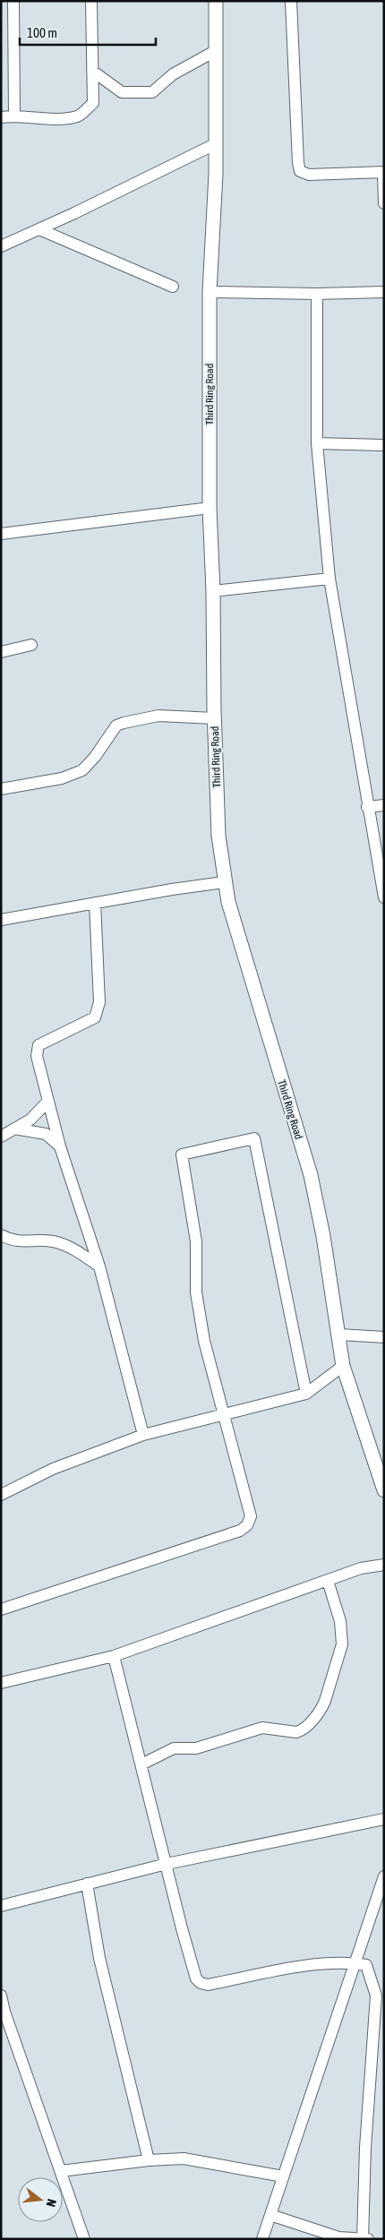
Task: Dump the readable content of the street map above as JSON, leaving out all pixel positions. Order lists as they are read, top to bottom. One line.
{"streets":{"street":["Third Ring Road"]},"scale_bar":"100 m","north":"right"}
